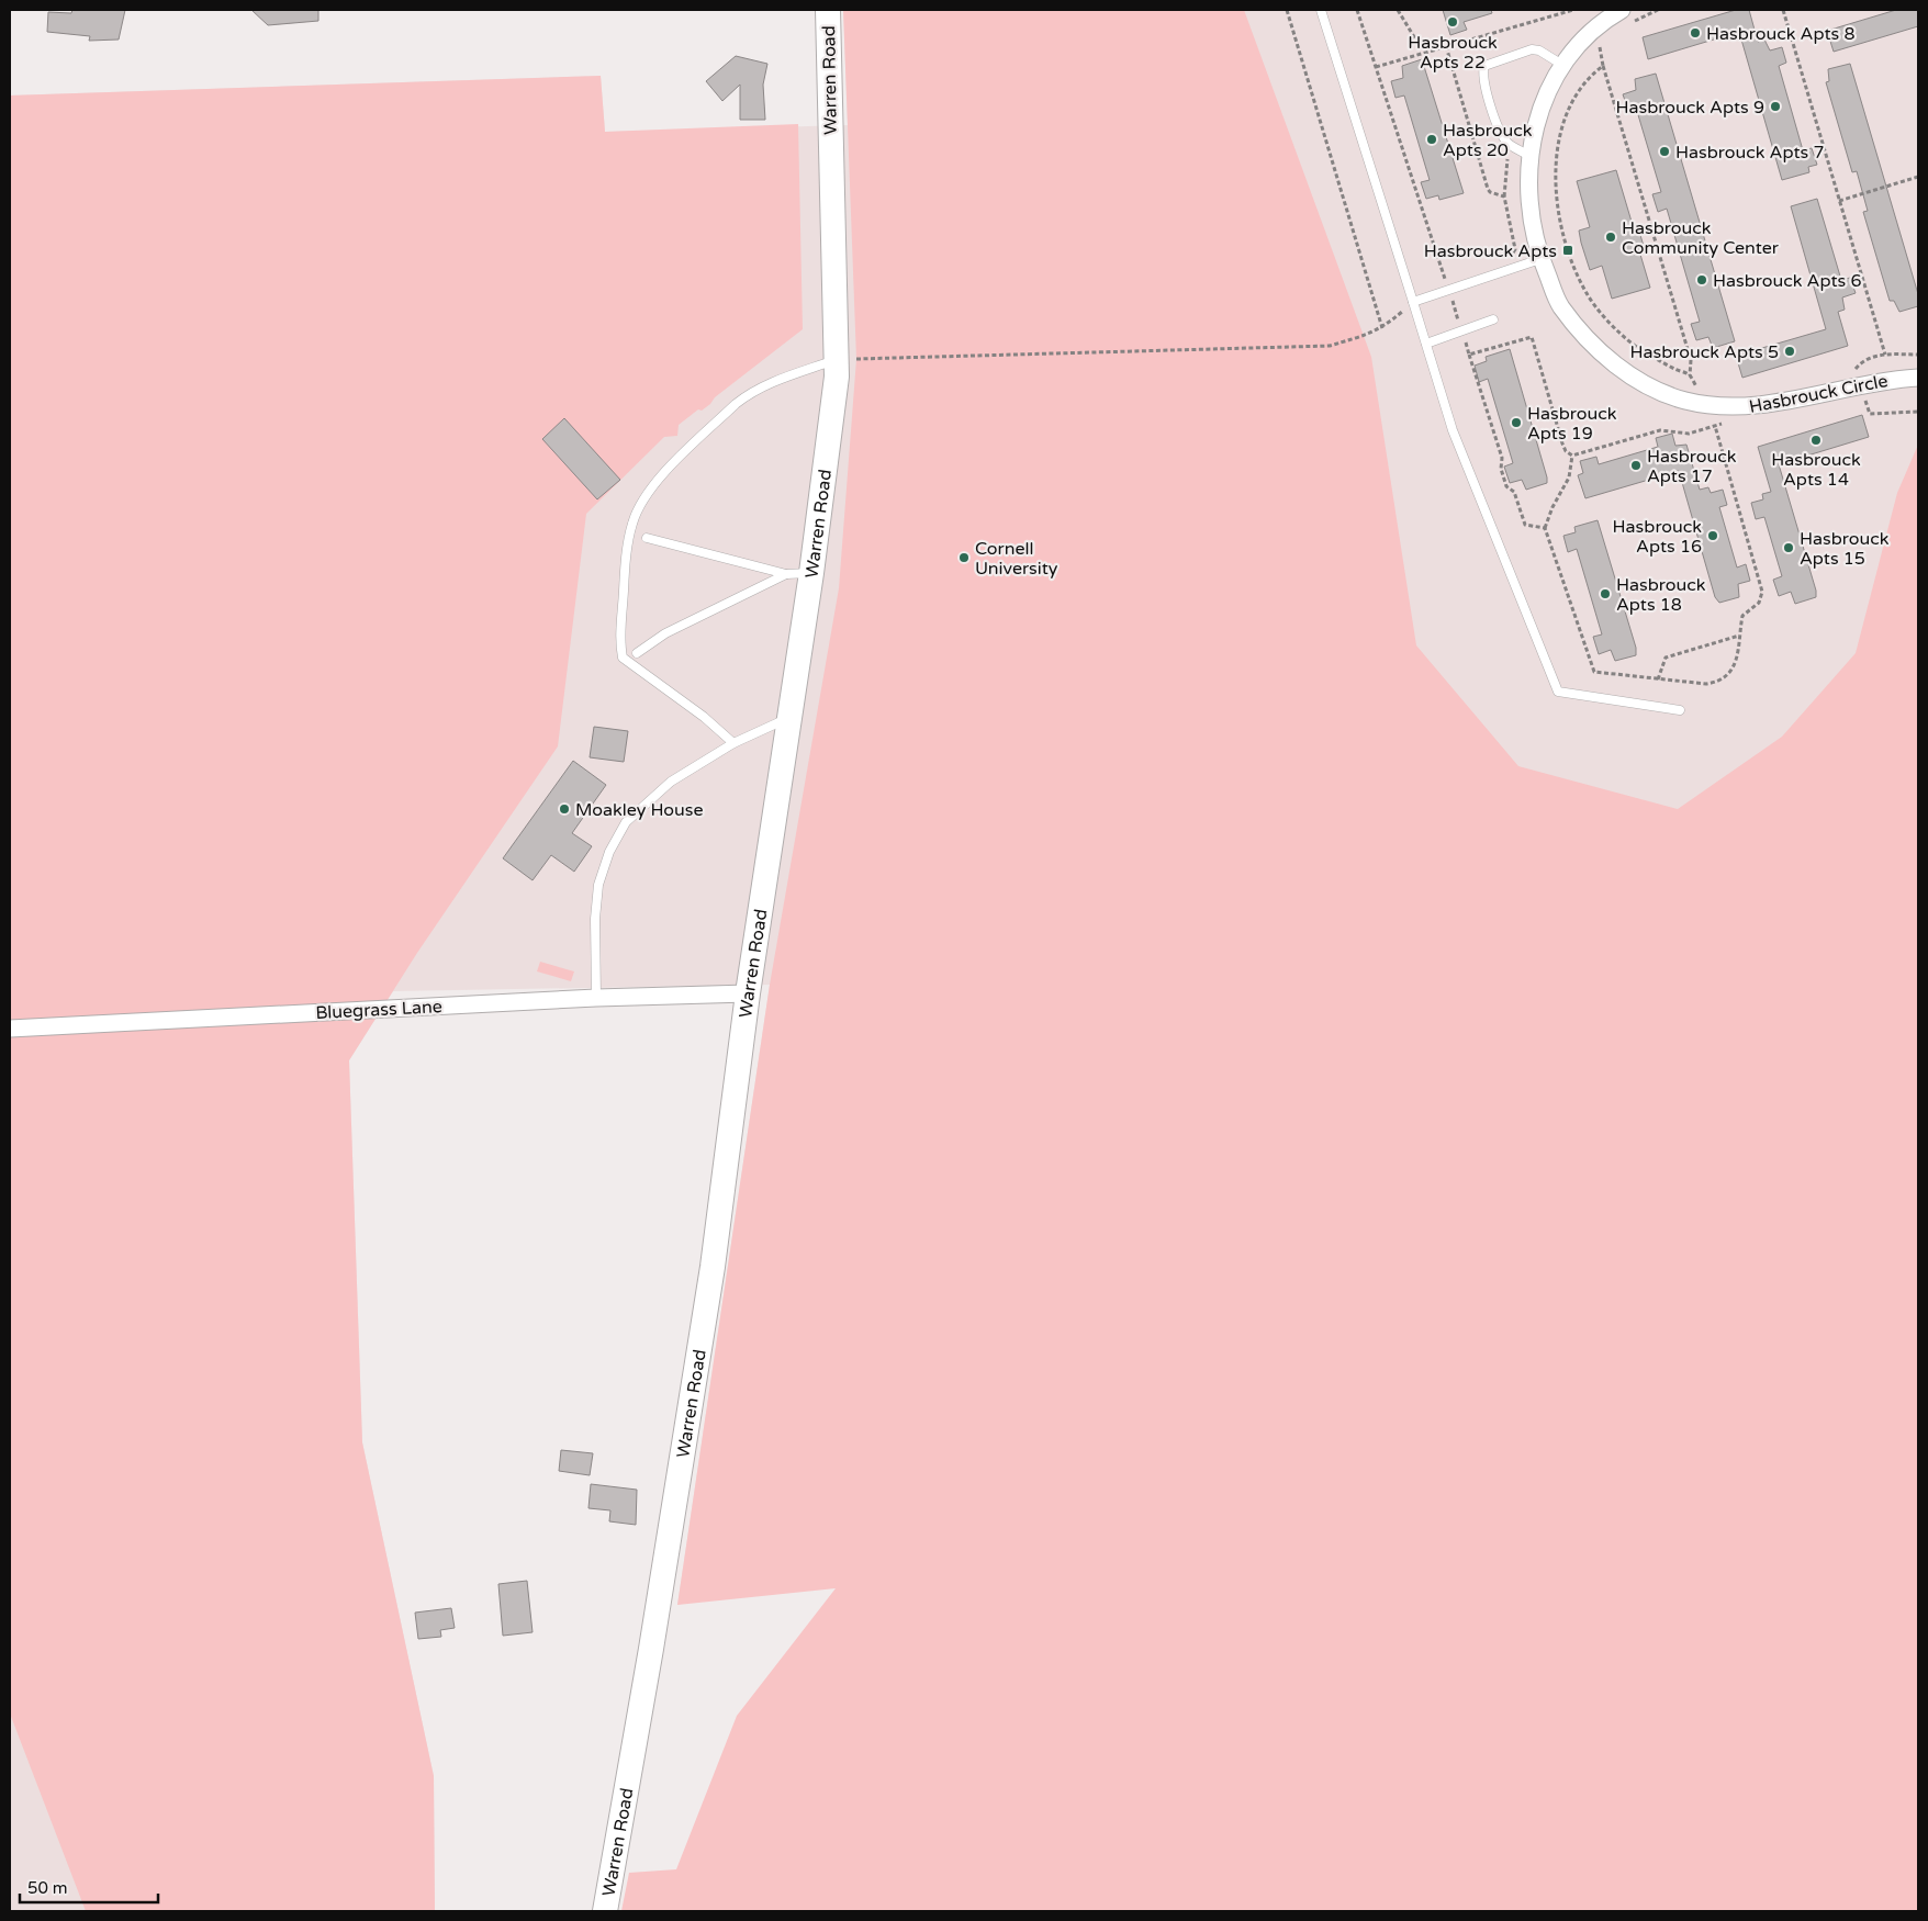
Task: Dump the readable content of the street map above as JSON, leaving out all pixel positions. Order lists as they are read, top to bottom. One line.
{"streets":{"street":["Warren Road","Hasbrouck Circle","Bluegrass Lane"]},"crossings":[["Warren Road","Bluegrass Lane"]],"places":{"other":["Hasbrouck Apts 22","Hasbrouck Apts 8","Hasbrouck Apts 9","Hasbrouck Apts 20","Hasbrouck Apts 7","Hasbrouck Community Center","Hasbrouck Apts 6","Hasbrouck Apts 5","Hasbrouck Apts 19","Hasbrouck Apts 14","Hasbrouck Apts 17","Hasbrouck Apts 16","Hasbrouck Apts 15","Cornell University","Hasbrouck Apts 18","Moakley House"],"transit":["Hasbrouck Apts"]},"scale_bar":"50 m"}
